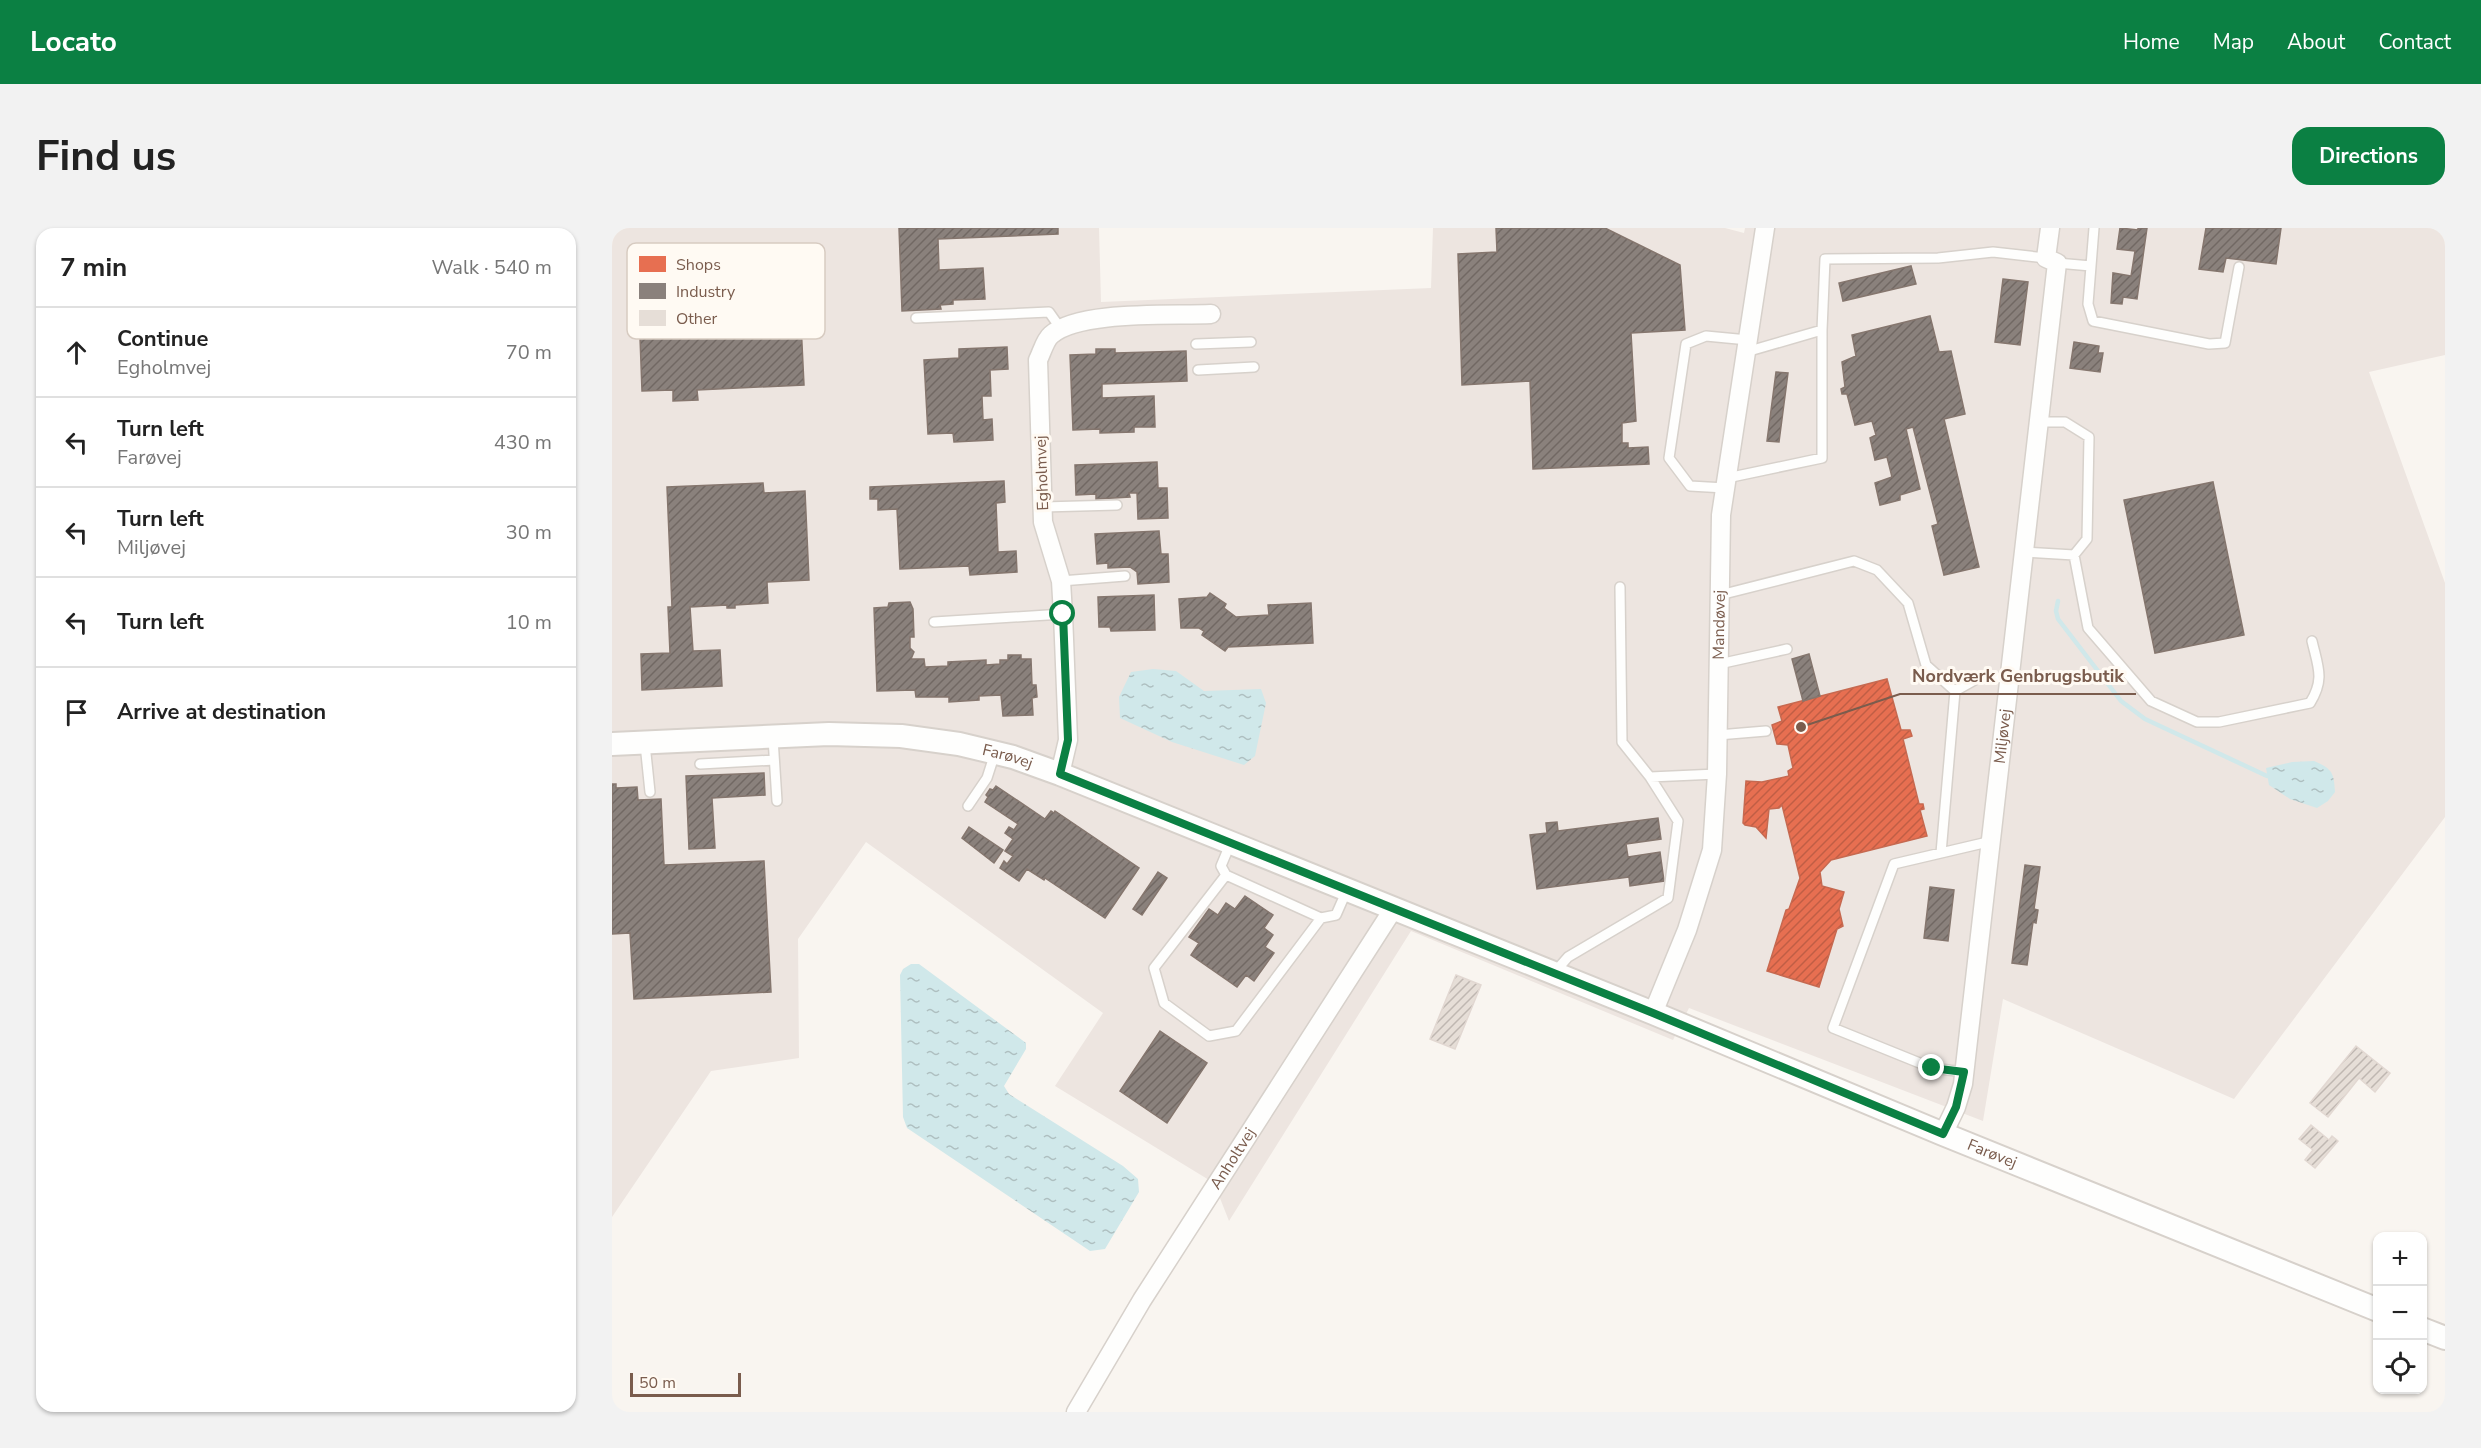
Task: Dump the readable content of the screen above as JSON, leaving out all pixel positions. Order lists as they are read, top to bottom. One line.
{"streets":{"street":["Egholmvej","Mandøvej","Miljøvej","Farøvej","Anholtvej"]},"crossings":[["Egholmvej","Farøvej"],["Mandøvej","Farøvej"],["Miljøvej","Farøvej"],["Farøvej","Anholtvej"]],"places":["Nordværk Genbrugsbutik"],"legend":["Shops","Industry","Other"],"scale_bar":"50 m","page":{"header":"Locato","nav":["Home","Map","About","Contact"],"buttons":"Directions","title":"Find us","heading":["7 min","Walk · 540 m"],"list":[["Continue","Egholmvej","70 m"],["Turn left","Farøvej","430 m"],["Turn left","Miljøvej","30 m"],["Turn left","10 m"],"Arrive at destination"],"map_buttons":["+","−"],"scale":"50 m"}}
